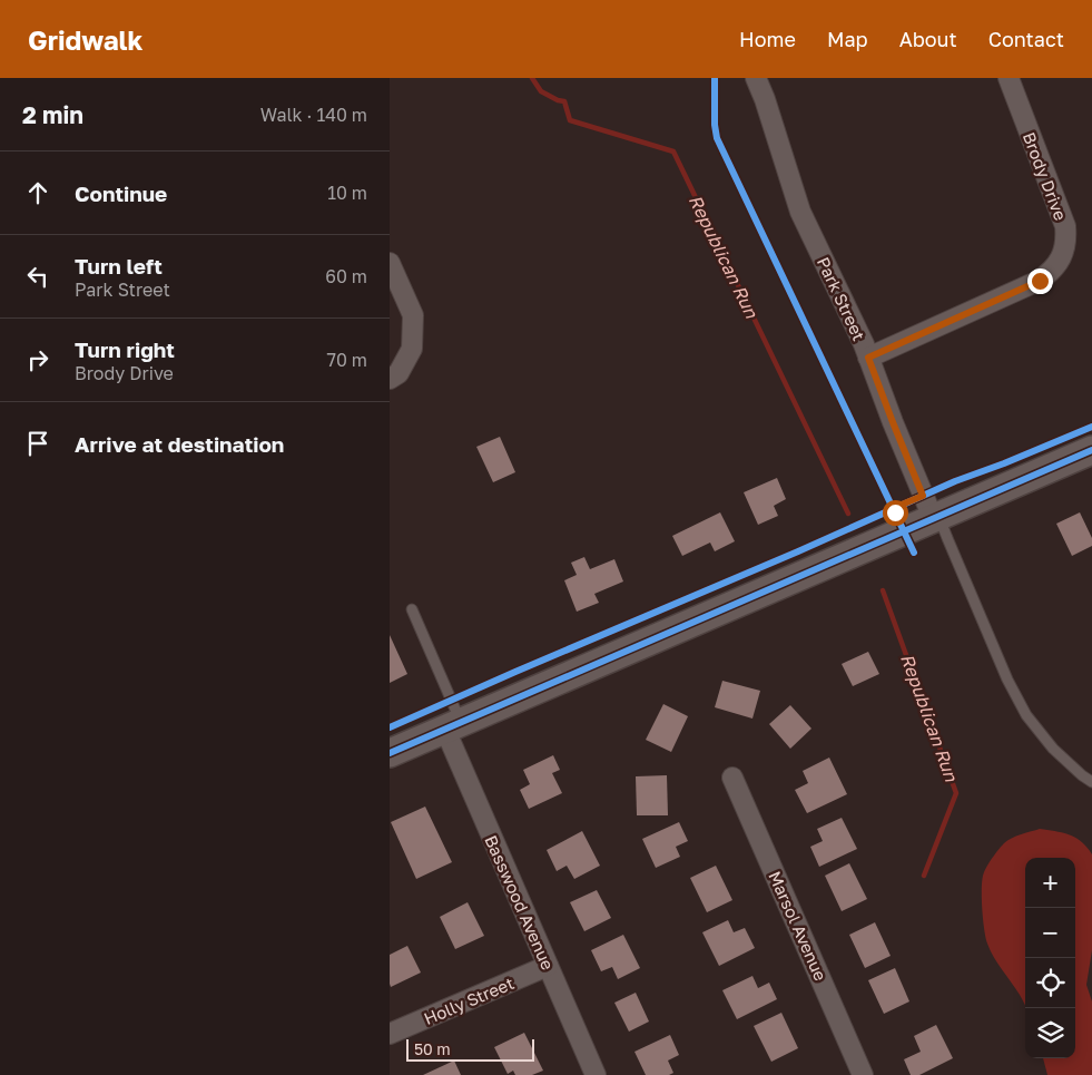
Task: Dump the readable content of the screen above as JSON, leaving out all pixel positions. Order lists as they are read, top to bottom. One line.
{"streets":{"street":["Brody Drive","Park Street","Basswood Avenue","Marsol Avenue","Holly Street"]},"crossings":[["Brody Drive","Park Street"],["Basswood Avenue","Holly Street"]],"water":["Republican Run"],"scale_bar":"50 m","page":{"header":"Gridwalk","nav":["Home","Map","About","Contact"],"heading":["2 min","Walk · 140 m"],"list":[["Continue","10 m"],["Turn left","Park Street","60 m"],["Turn right","Brody Drive","70 m"],"Arrive at destination"],"map_buttons":["+","−"],"scale":"50 m"}}
